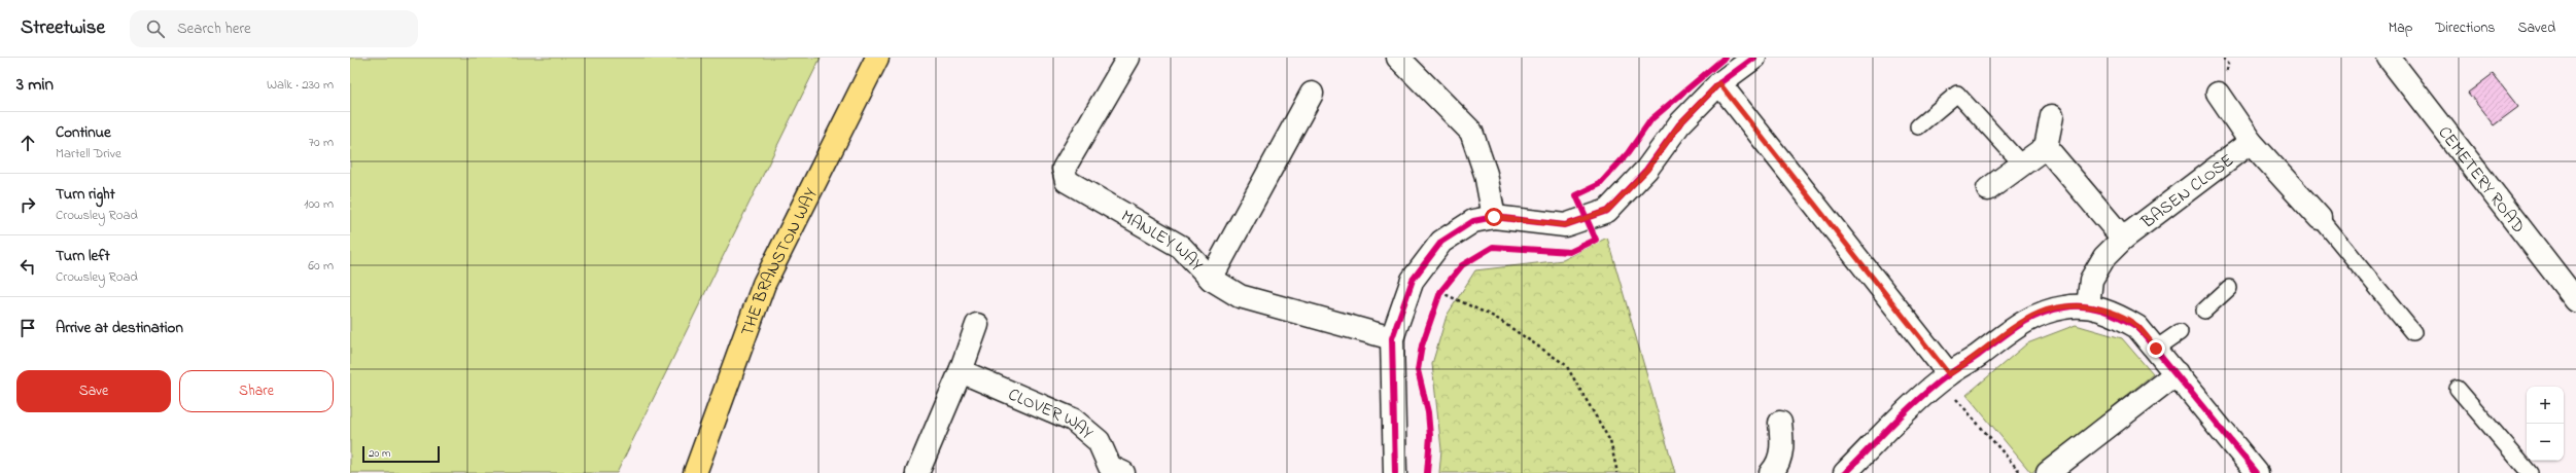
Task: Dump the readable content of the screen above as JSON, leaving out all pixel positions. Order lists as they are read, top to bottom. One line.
{"streets":{"highway":["THE BRANSTON WAY"],"street":["CEMETERY ROAD","BASEN CLOSE","MANLEY WAY","CLOVER WAY"]},"scale_bar":"20 m","page":{"header":"Streetwise","search":"Search here","nav":["Map","Directions","Saved"],"heading":["3 min","Walk · 230 m"],"list":[["Continue","Martell Drive","70 m"],["Turn right","Crowsley Road","100 m"],["Turn left","Crowsley Road","60 m"],"Arrive at destination"],"buttons":["Save","Share"],"map_buttons":["+","−"],"scale":"20 m"}}
